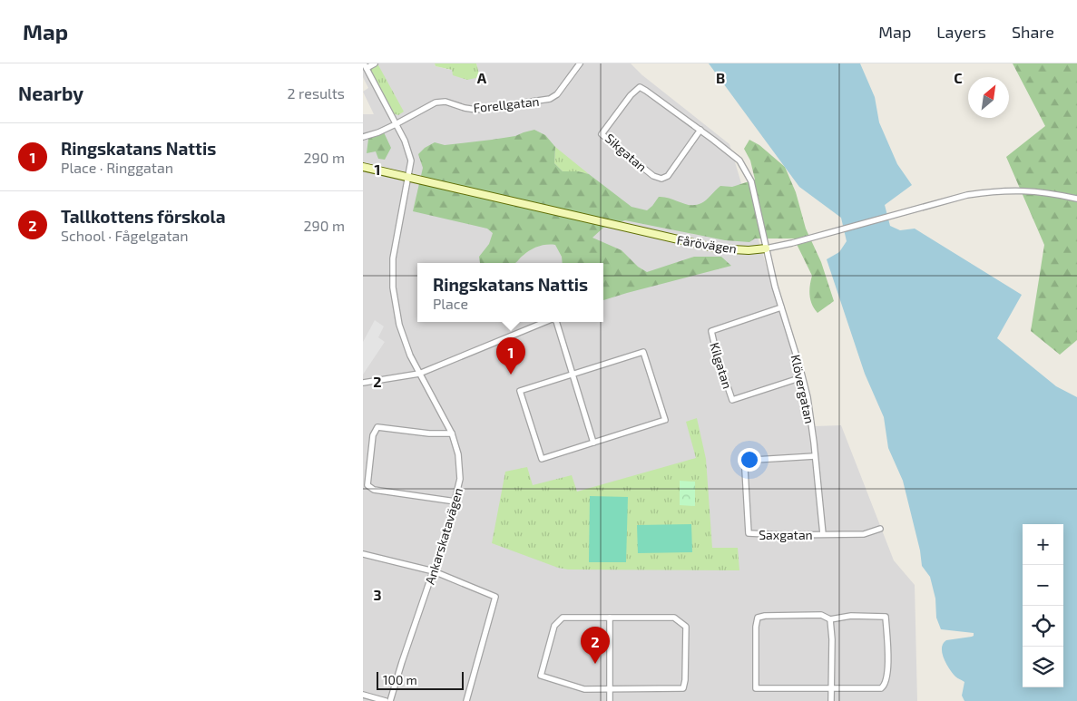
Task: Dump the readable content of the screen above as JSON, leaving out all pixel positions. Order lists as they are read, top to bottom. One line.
{"streets":{"street":["Forellgatan","Sikgatan","Fårövägen","Kilgatan","Klövergatan","Saxgatan","Ankarskatavägen"]},"crossings":[["Forellgatan","Ankarskatavägen"],["Sikgatan","Fårövägen"],["Sikgatan","Klövergatan"],["Fårövägen","Klövergatan"],["Fårövägen","Ankarskatavägen"],["Kilgatan","Klövergatan"],["Klövergatan","Saxgatan"]],"scale_bar":"100 m","north":"top right","page":{"header":"Map","nav":["Map","Layers","Share"],"heading":["Nearby","2 results"],"list":[{"mark":"1","name":"Ringskatans Nattis","note":"Place · Ringgatan","value":"290 m"},{"mark":"2","name":"Tallkottens förskola","note":"School · Fågelgatan","value":"290 m"}],"popup":["Ringskatans Nattis","Place"],"pins":["1","2"],"map_buttons":["+","−"],"scale":"100 m"},"grid":{"columns":["A","B","C"],"rows":["1","2","3"]}}
